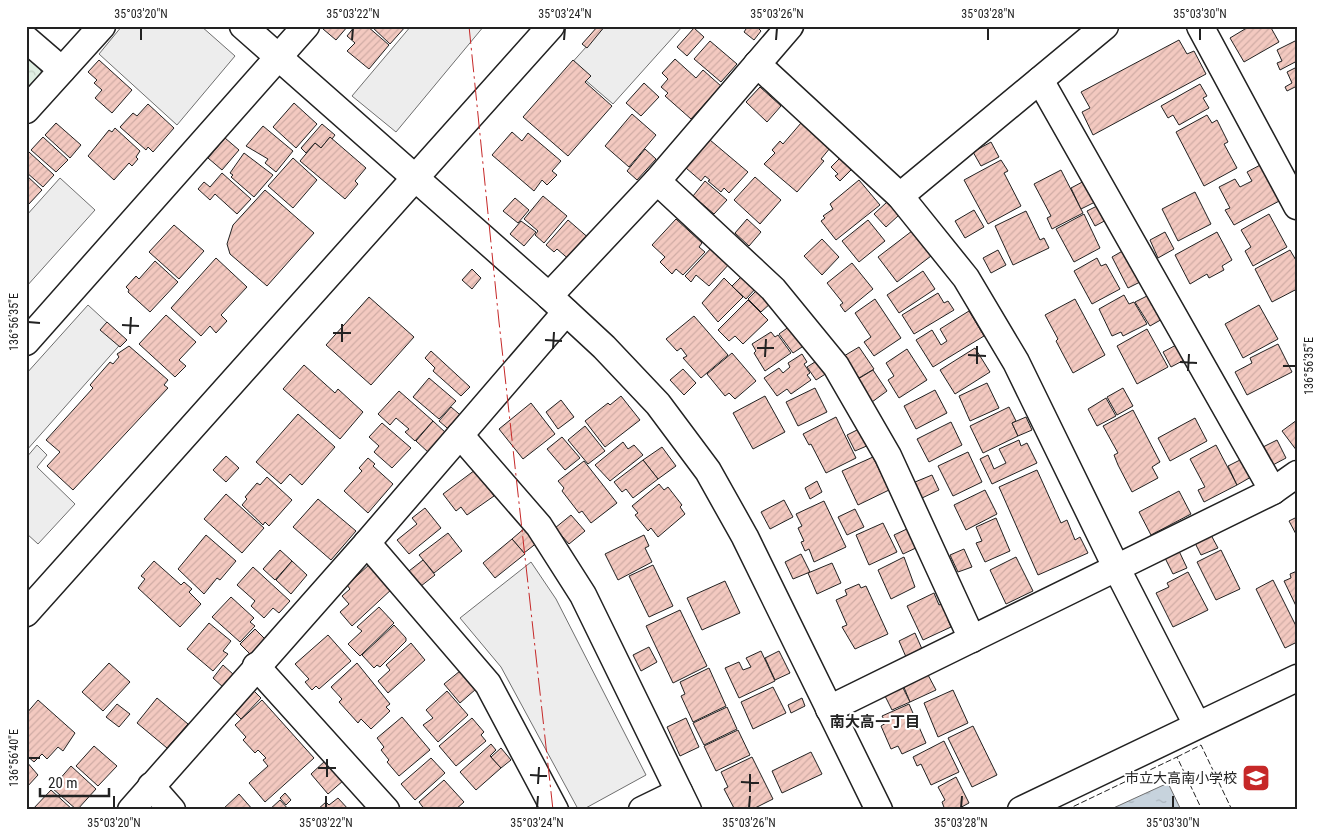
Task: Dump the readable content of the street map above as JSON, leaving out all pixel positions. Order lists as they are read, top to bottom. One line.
{"districts":["南大高一丁目"],"places":{"school or university":["市立大高南小学校"]},"scale_bar":"20 m","coordinates":["35°03'20\"N","35°03'22\"N","35°03'24\"N","35°03'26\"N","35°03'28\"N","35°03'30\"N","136°56'35\"E","136°56'40\"E"]}
